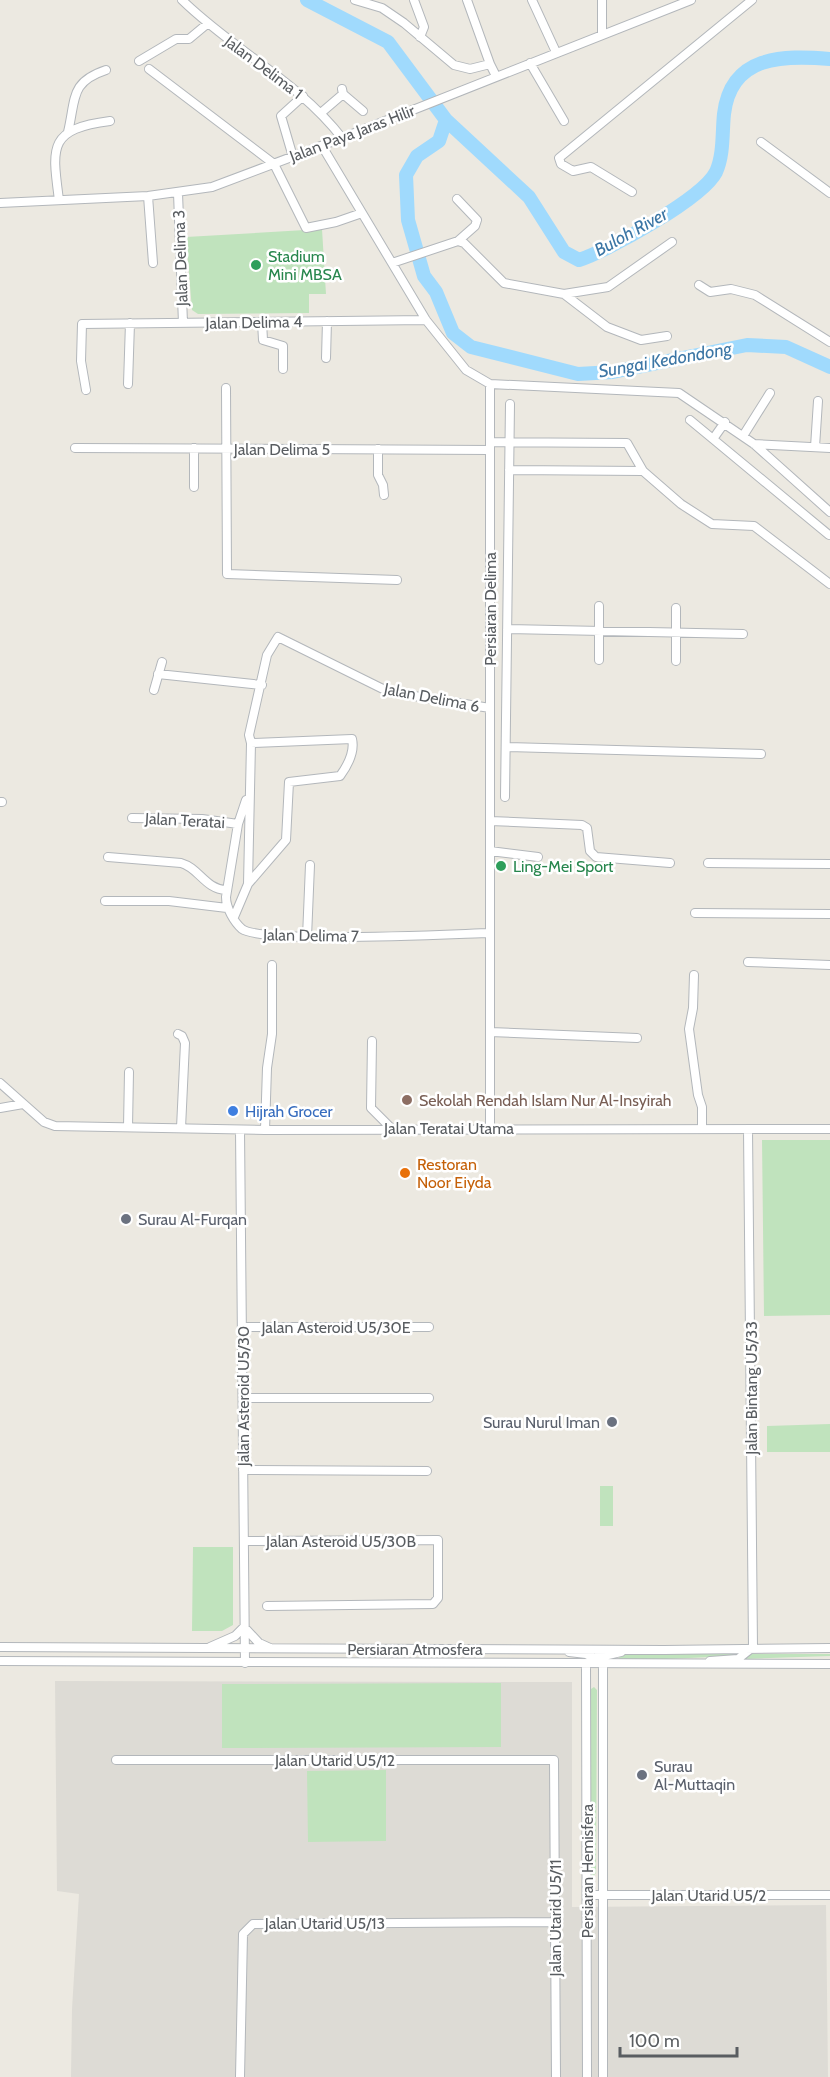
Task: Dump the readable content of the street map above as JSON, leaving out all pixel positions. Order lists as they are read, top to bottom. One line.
{"streets":{"street":["Jalan Delima 1","Jalan Paya Jaras Hilir","Jalan Delima 3","Jalan Delima 4","Jalan Delima 5","Persiaran Delima","Jalan Delima 6","Jalan Teratai","Jalan Delima 7","Jalan Teratai Utama","Jalan Asteroid U5/30E","Jalan Bintang U5/33","Jalan Asteroid U5/30","Jalan Asteroid U5/30B","Persiaran Atmosfera","Jalan Utarid U5/12","Persiaran Hemisfera","Jalan Utarid U5/2","Jalan Utarid U5/11","Jalan Utarid U5/13"]},"crossings":[["Jalan Delima 1","Jalan Paya Jaras Hilir"],["Jalan Paya Jaras Hilir","Jalan Delima 3"],["Jalan Delima 3","Jalan Delima 4"],["Jalan Delima 5","Persiaran Delima"],["Persiaran Delima","Jalan Delima 6"],["Persiaran Delima","Jalan Delima 7"],["Persiaran Delima","Jalan Teratai Utama"],["Jalan Teratai Utama","Jalan Bintang U5/33"],["Jalan Teratai Utama","Jalan Asteroid U5/30"],["Jalan Asteroid U5/30E","Jalan Asteroid U5/30"],["Jalan Bintang U5/33","Persiaran Atmosfera"],["Jalan Asteroid U5/30","Jalan Asteroid U5/30B"],["Jalan Asteroid U5/30","Persiaran Atmosfera"],["Persiaran Atmosfera","Persiaran Hemisfera"],["Jalan Utarid U5/12","Jalan Utarid U5/11"],["Persiaran Hemisfera","Jalan Utarid U5/2"],["Jalan Utarid U5/11","Jalan Utarid U5/13"]],"water":["Buloh River","Sungai Kedondong"],"places":["Stadium Mini MBSA","Ling-Mei Sport","Sekolah Rendah Islam Nur Al-Insyirah","Hijrah Grocer","Restoran Noor Eiyda","Surau Al-Furqan","Surau Nurul Iman","Surau Al-Muttaqin"],"scale_bar":"100 m"}
